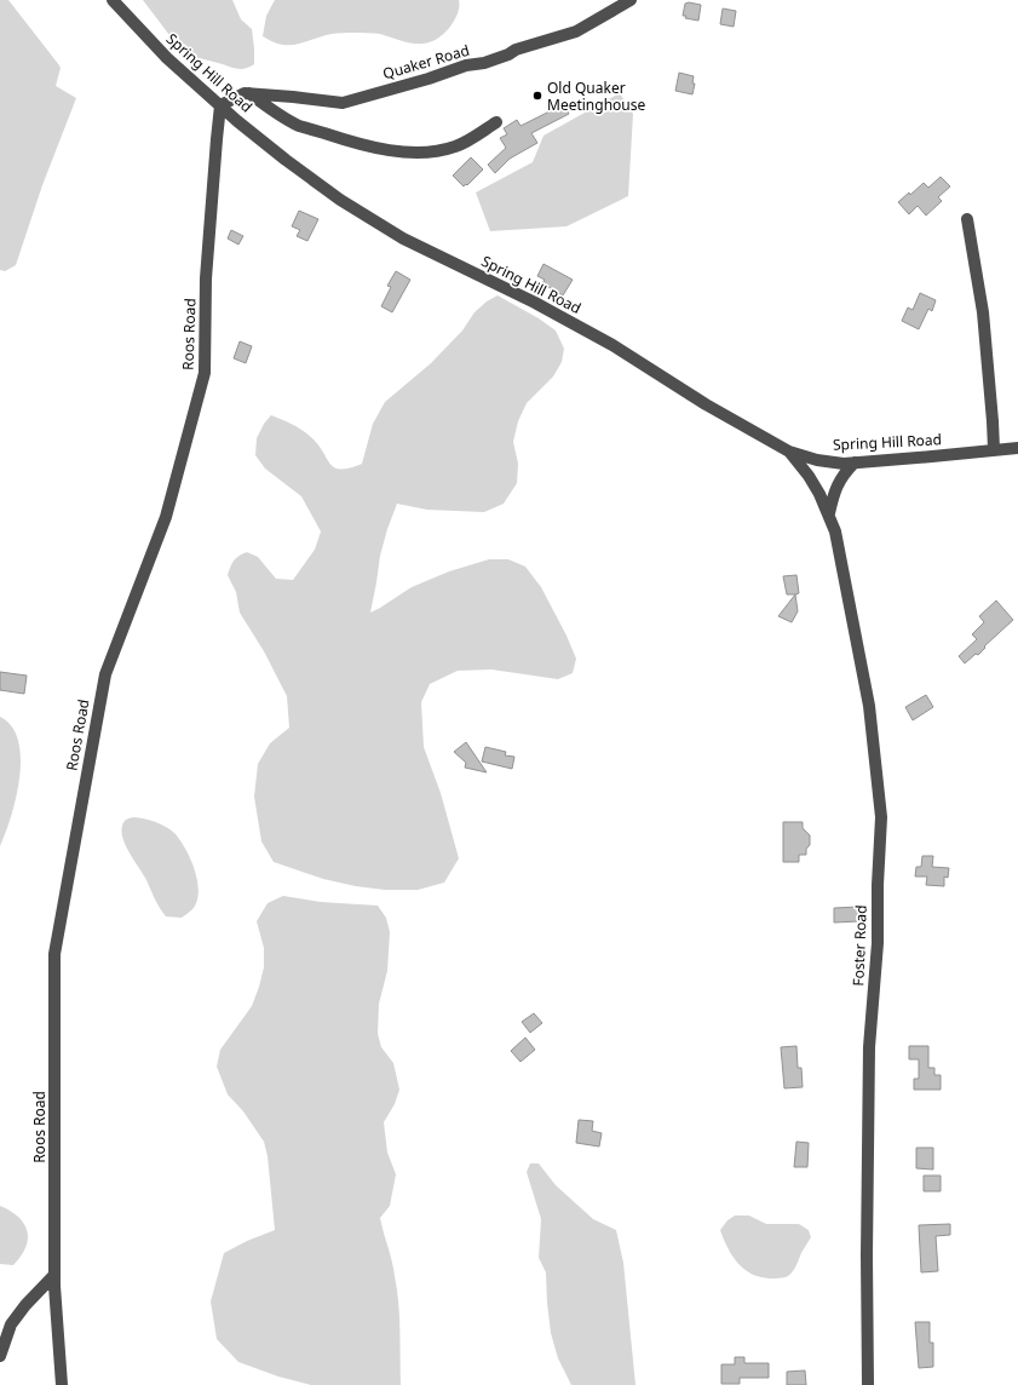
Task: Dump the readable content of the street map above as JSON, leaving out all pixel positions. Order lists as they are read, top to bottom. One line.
{"streets":{"street":["Quaker Road","Spring Hill Road","Roos Road","Foster Road"]},"crossings":[["Quaker Road","Spring Hill Road"],["Quaker Road","Roos Road"],["Spring Hill Road","Roos Road"],["Spring Hill Road","Foster Road"]],"places":["Old Quaker Meetinghouse"]}
